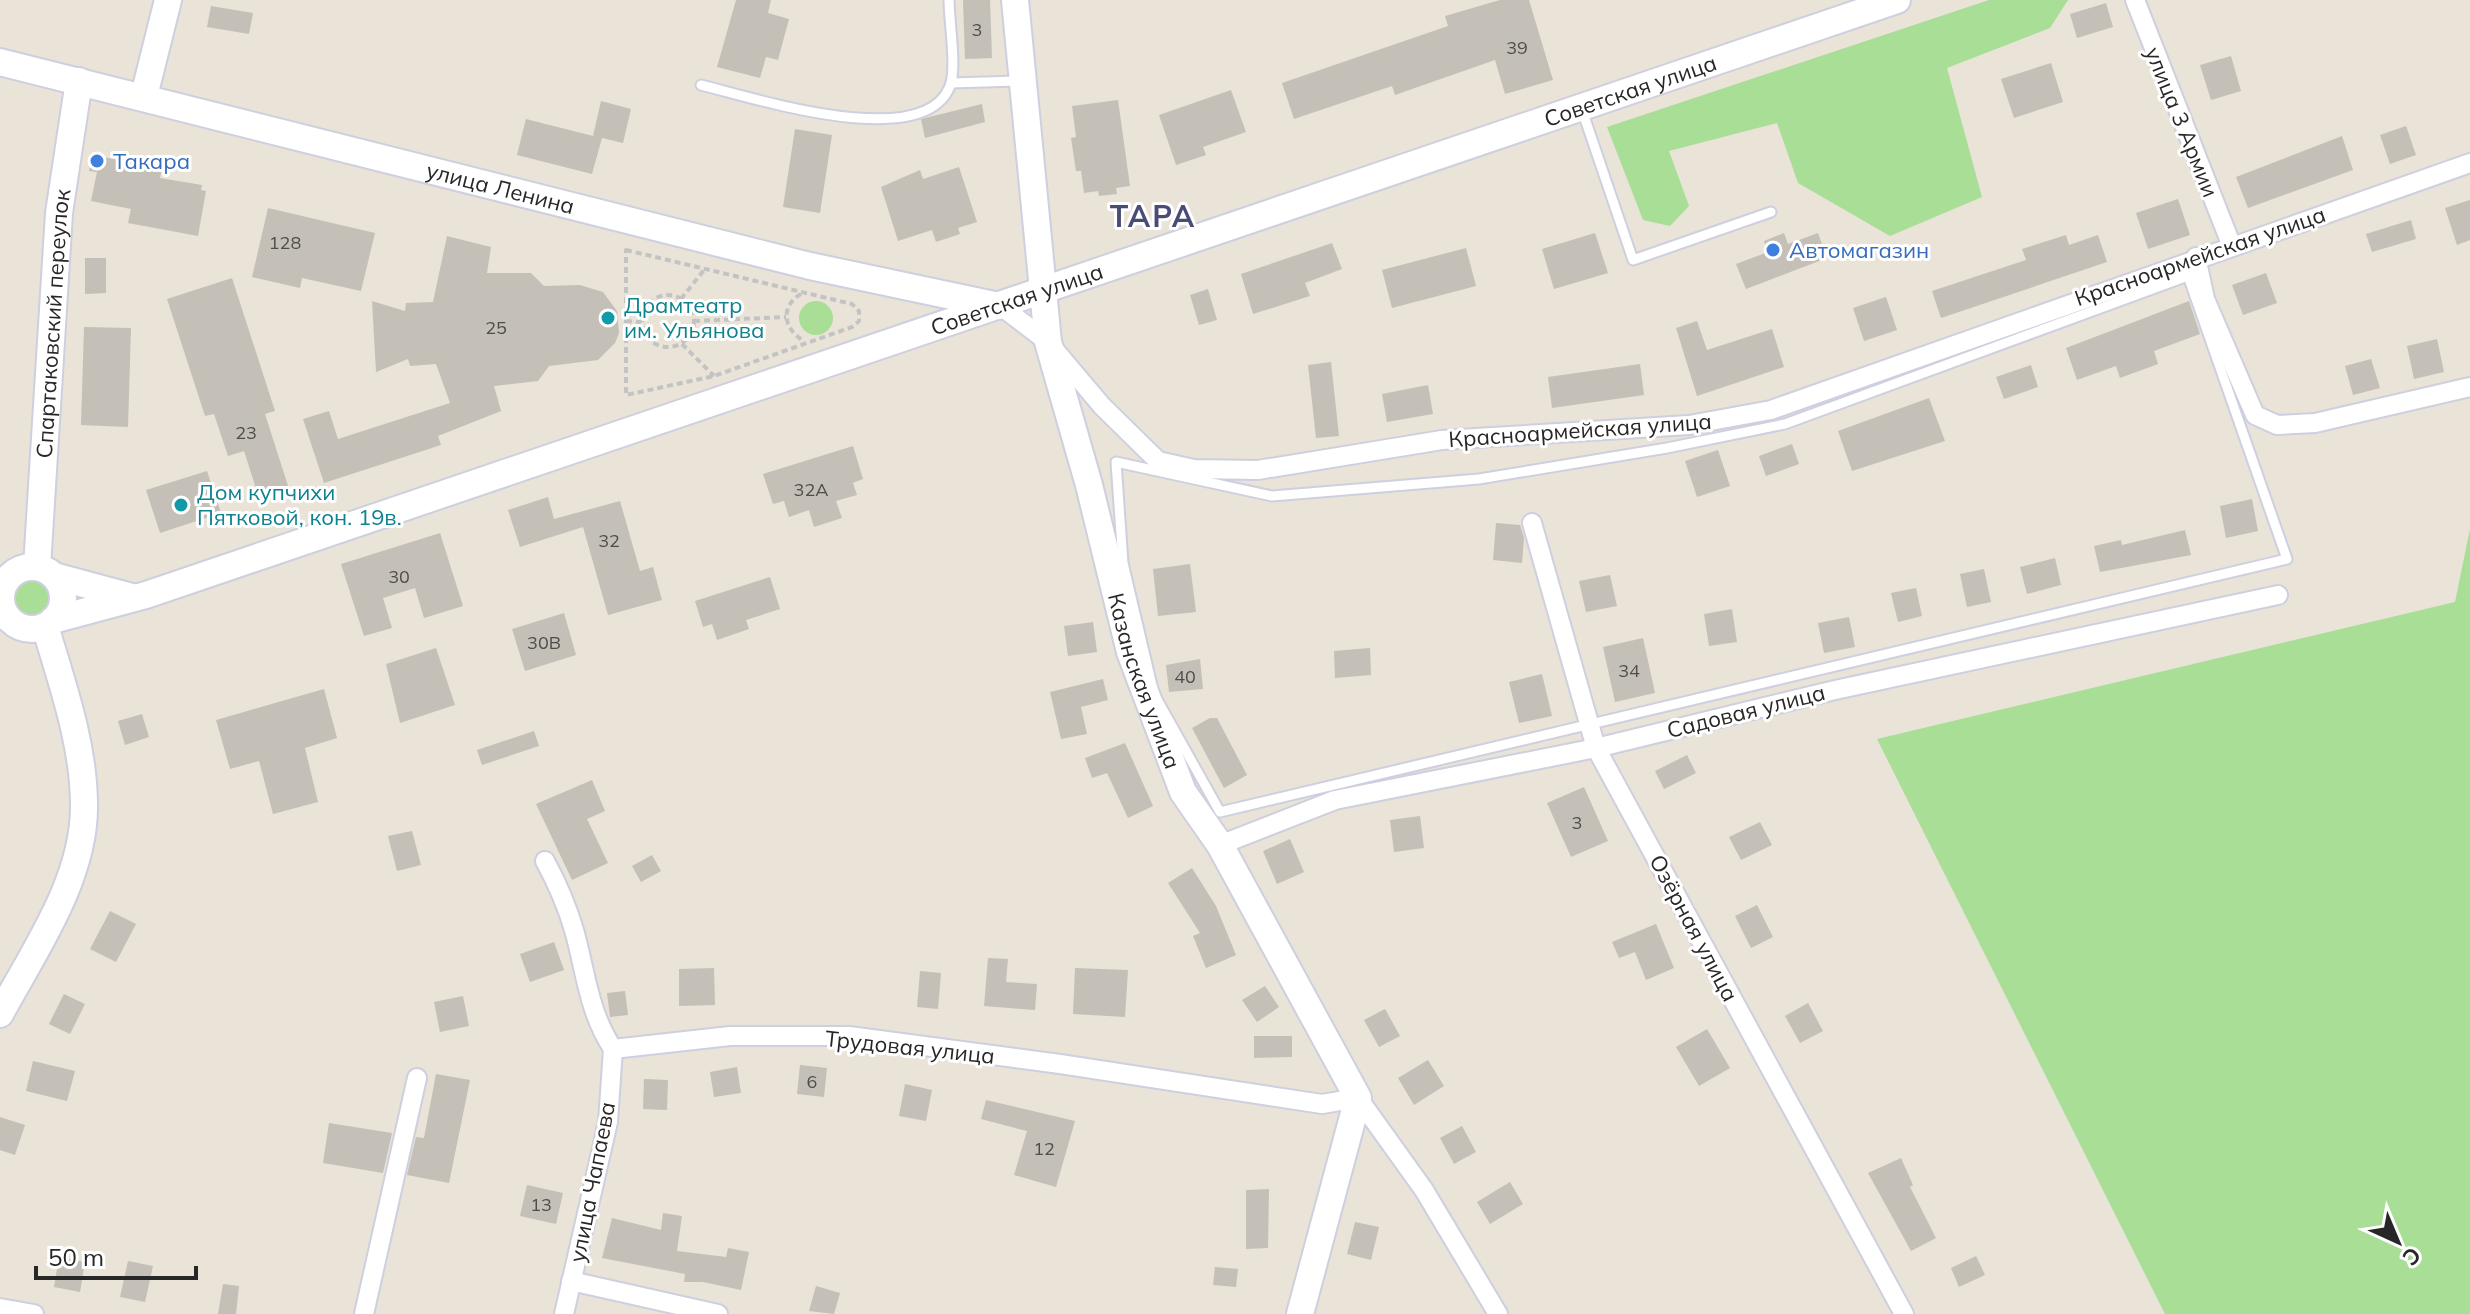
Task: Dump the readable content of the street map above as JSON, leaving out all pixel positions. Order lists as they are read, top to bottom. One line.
{"streets":{"main road":["Советская улица","улица Ленина","Спартаковский переулок","Казанская улица"],"street":["улица 3 Армии","Красноармейская улица","Садовая улица","Озёрная улица","Трудовая улица","улица Чапаева"]},"crossings":[["Советская улица","улица Ленина"],["Советская улица","Красноармейская улица"],["Советская улица","Спартаковский переулок"],["Советская улица","Казанская улица"],["улица 3 Армии","Красноармейская улица"],["улица Ленина","Красноармейская улица"],["улица Ленина","Спартаковский переулок"],["Красноармейская улица","Казанская улица"],["Казанская улица","Садовая улица"],["Казанская улица","Трудовая улица"],["Садовая улица","Озёрная улица"],["Трудовая улица","улица Чапаева"]],"districts":["ТАРА"],"places":["Такара","Автомагазин","Драмтеатр им. Ульянова","Дом купчихи Пятковой, кон. 19в."],"house_numbers":["3","39","128","25","23","32А","32","30","30В","34","40","3","6","12","13"],"scale_bar":"50 m","north":"bottom right"}
